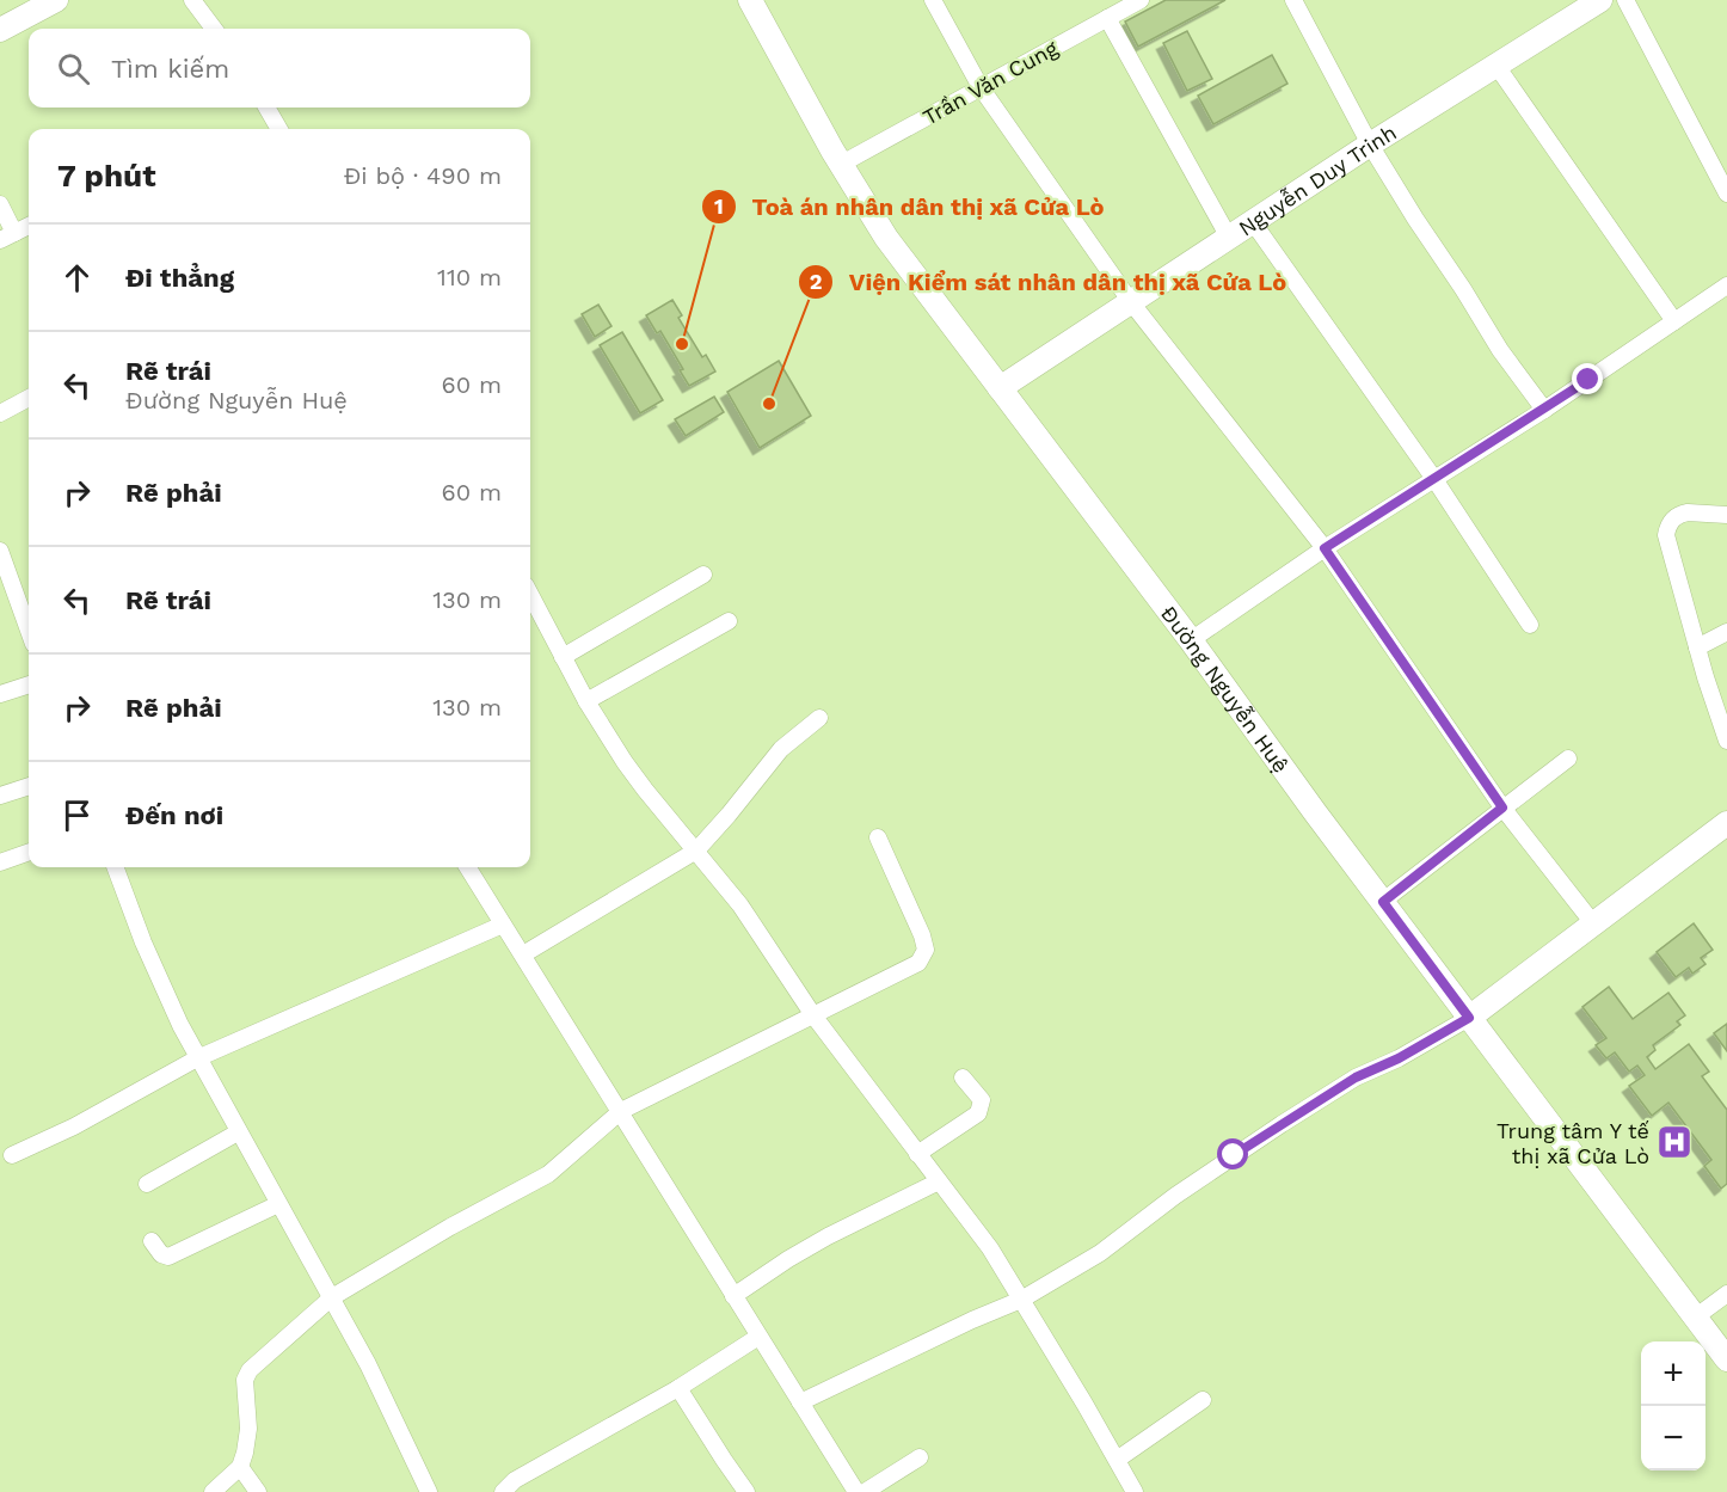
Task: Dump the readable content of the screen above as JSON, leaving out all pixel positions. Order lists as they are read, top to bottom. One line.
{"streets":{"street":["Trần Văn Cung","Nguyễn Duy Trinh","Đường Nguyễn Huệ"]},"crossings":[["Trần Văn Cung","Đường Nguyễn Huệ"],["Nguyễn Duy Trinh","Đường Nguyễn Huệ"]],"places":{"other":["Toà án nhân dân thị xã Cửa Lò","Viện Kiểm sát nhân dân thị xã Cửa Lò"],"hospital":["Trung tâm Y tế thị xã Cửa Lò"]},"page":{"search":"Tìm kiếm","heading":["7 phút","Đi bộ · 490 m"],"list":[["Đi thẳng","110 m"],["Rẽ trái","Đường Nguyễn Huệ","60 m"],["Rẽ phải","60 m"],["Rẽ trái","130 m"],["Rẽ phải","130 m"],"Đến nơi"],"map_buttons":["+","−"]}}
